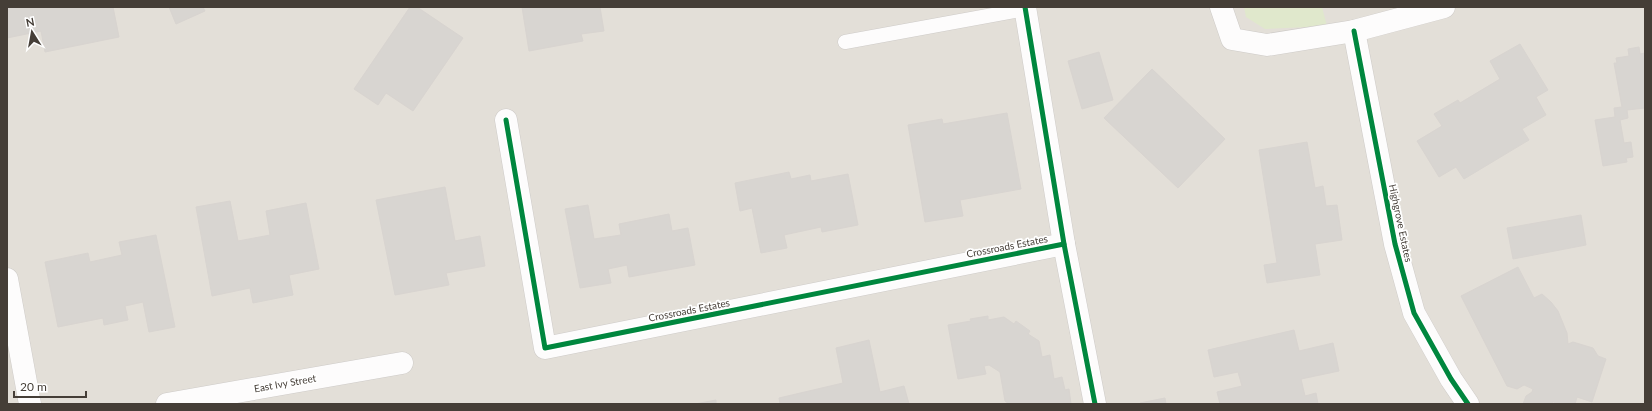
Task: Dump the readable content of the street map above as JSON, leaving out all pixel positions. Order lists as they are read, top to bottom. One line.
{"streets":{"street":["Highgrove Estates","Crossroads Estates","East Ivy Street"]},"scale_bar":"20 m","north":"top"}
